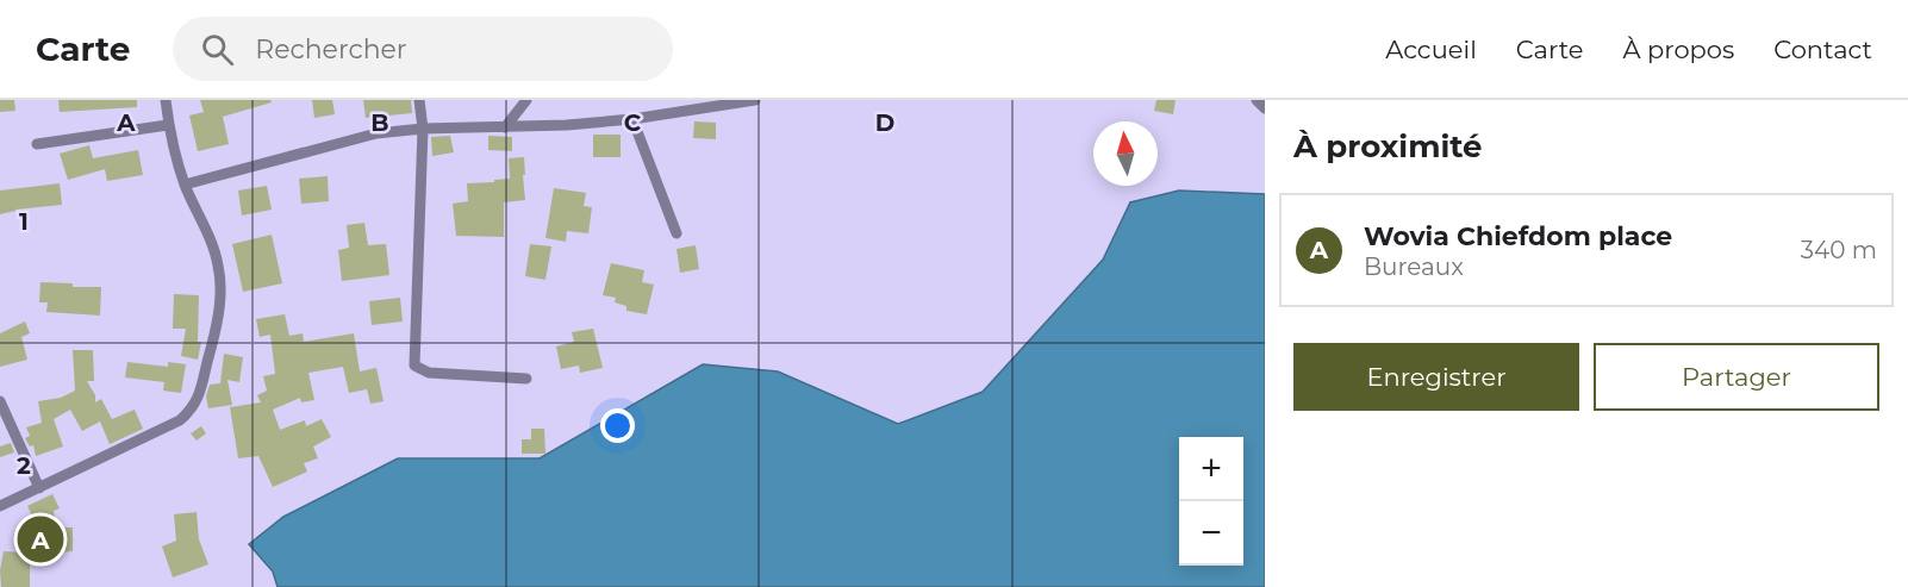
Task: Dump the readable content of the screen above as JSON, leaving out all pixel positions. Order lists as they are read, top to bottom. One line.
{"north":"top","page":{"header":"Carte","search":"Rechercher","nav":["Accueil","Carte","À propos","Contact"],"heading":"À proximité","list":[{"mark":"A","name":"Wovia Chiefdom place","note":"Bureaux","value":"340 m"}],"buttons":["Enregistrer","Partager"],"map_buttons":["+","−"],"pins":"A"},"grid":{"columns":["A","B","C","D"],"rows":["1","2"]}}
